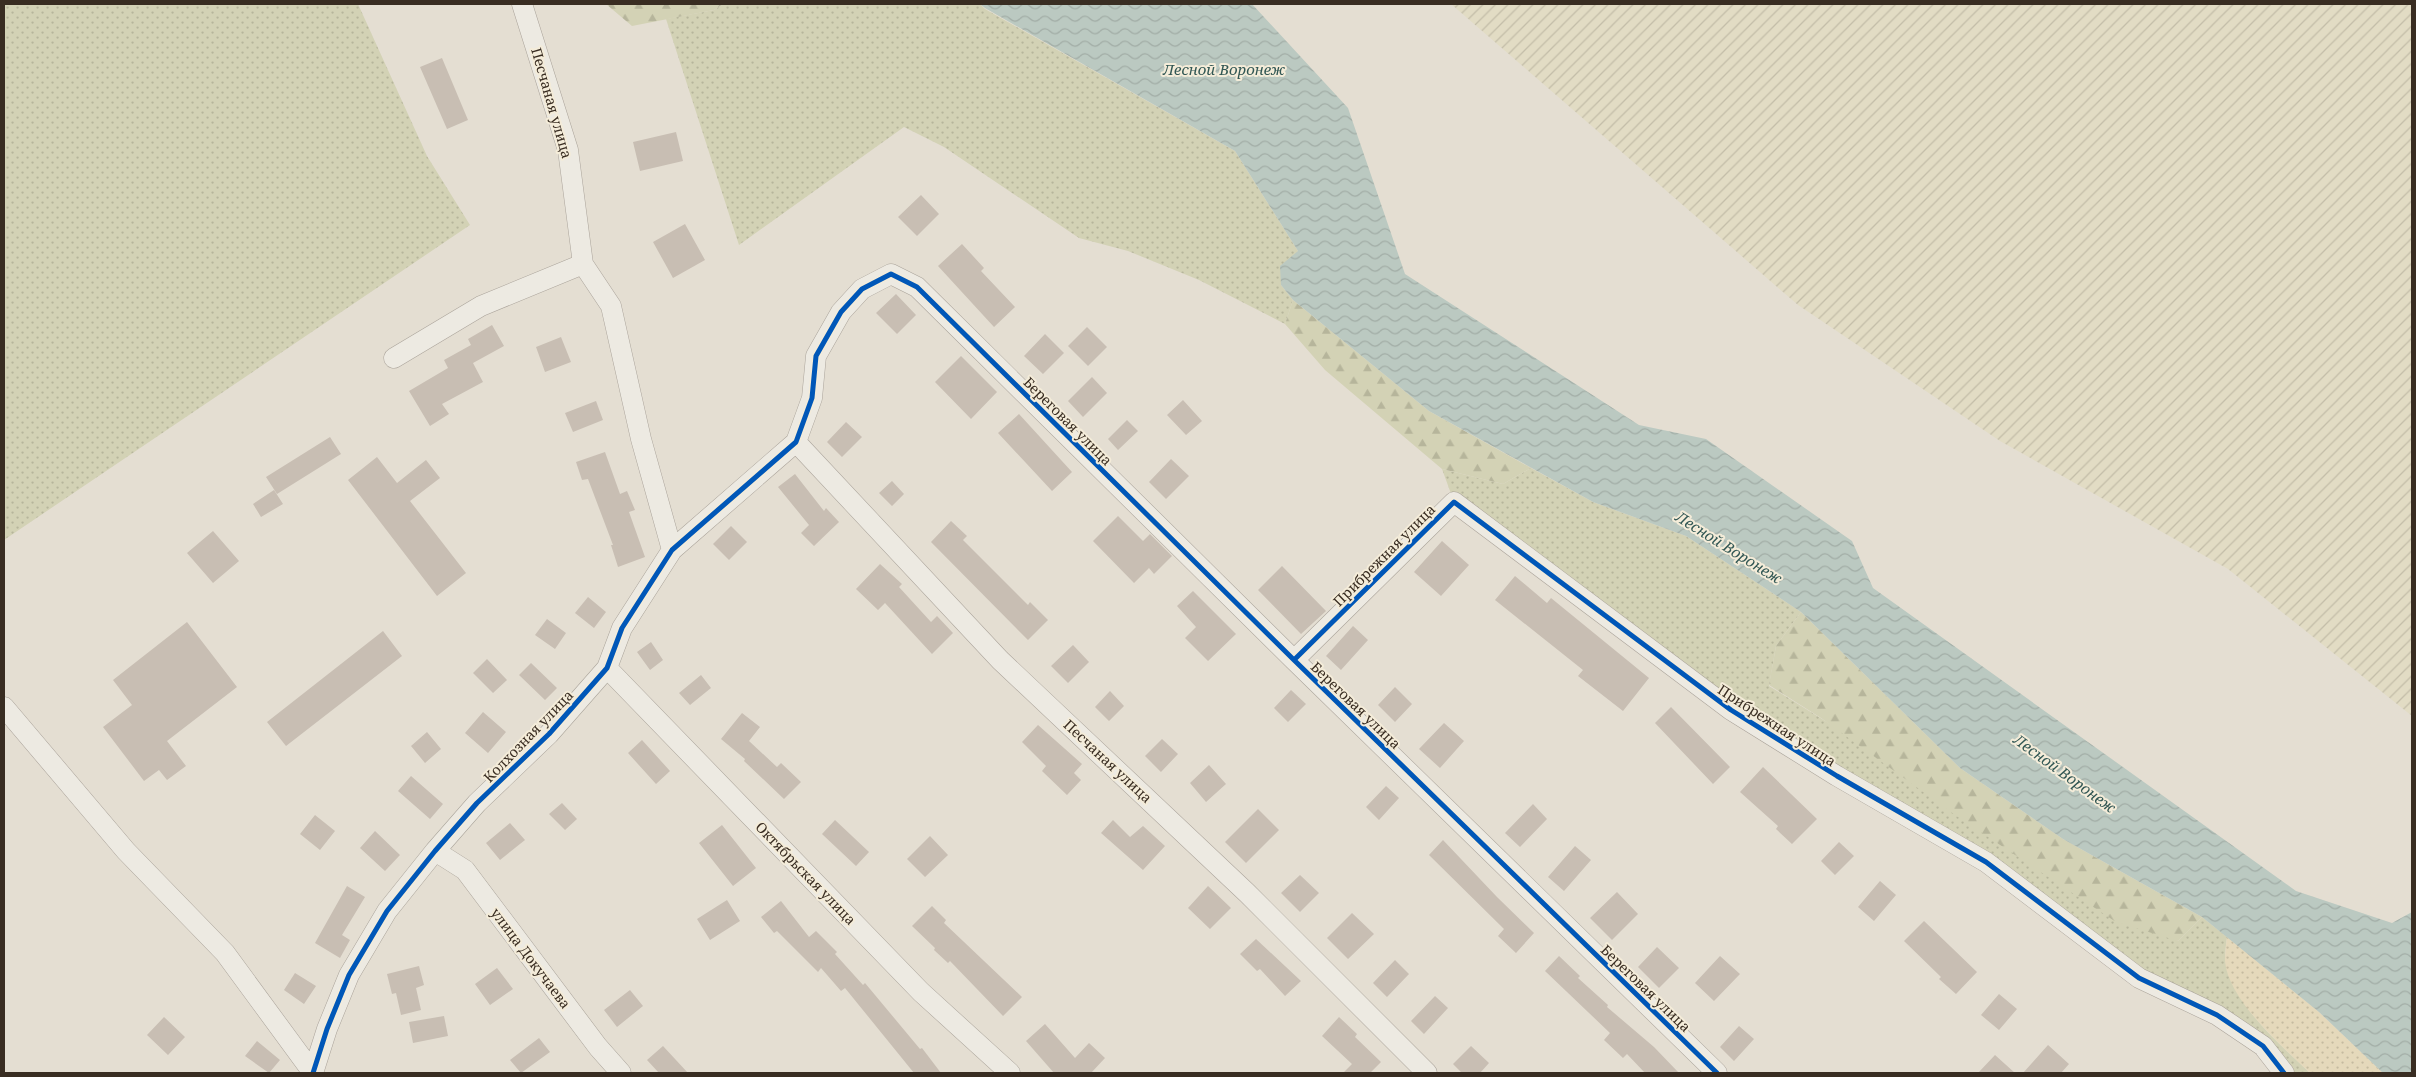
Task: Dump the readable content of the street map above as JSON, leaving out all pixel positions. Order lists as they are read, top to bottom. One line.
{"streets":{"street":["Песчаная улица","Береговая улица","Прибрежная улица","Колхозная улица","Октябрьская улица","улица Докучаева"]},"crossings":[["Песчаная улица","Береговая улица"],["Песчаная улица","Колхозная улица"],["Береговая улица","Прибрежная улица"],["Береговая улица","Колхозная улица"],["Колхозная улица","Октябрьская улица"],["Колхозная улица","улица Докучаева"]],"water":["Лесной Воронеж"]}
